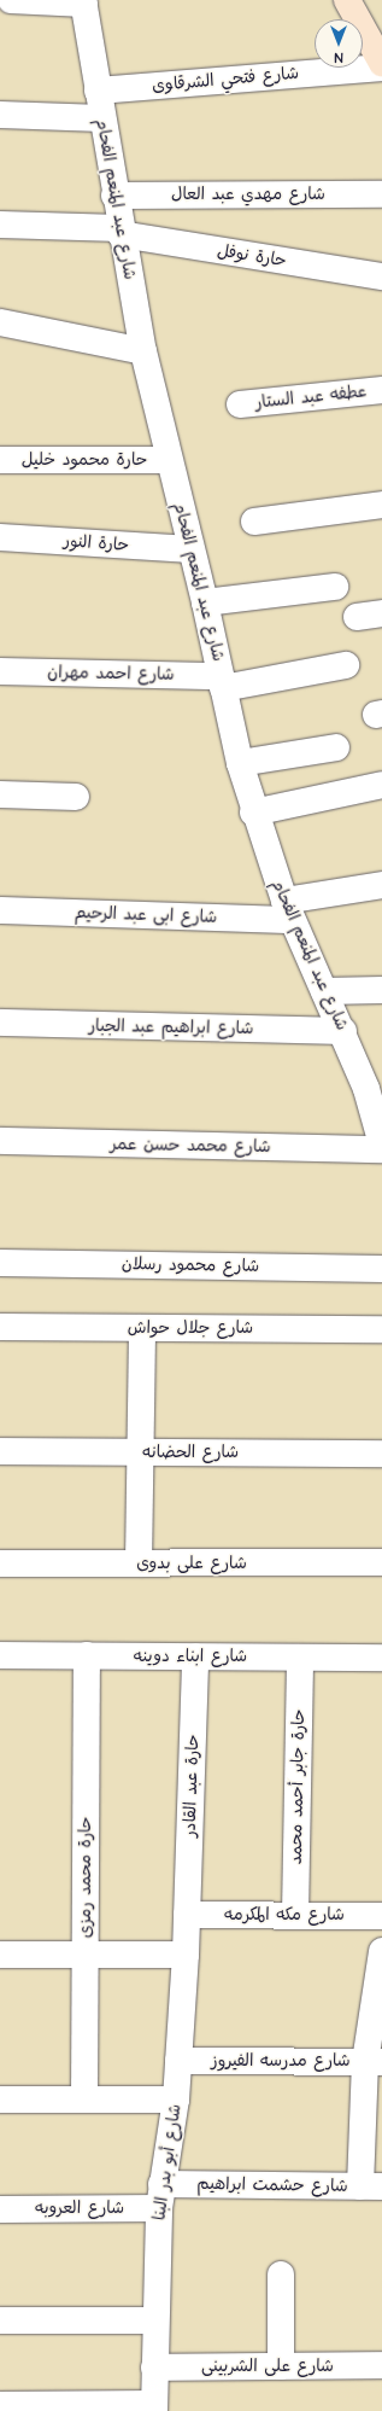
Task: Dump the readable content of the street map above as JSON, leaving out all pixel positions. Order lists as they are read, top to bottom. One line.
{"streets":{"street":["شارع فتحي الشرقاوى","شارع مهدي عبد العال","شارع عبد المنعم الفحام","حارة نوفل","عطفه عبد الستار","حارة محمود خليل","حارة النور","شارع احمد مهران","شارع ابى عبد الرحيم","شارع ابراهيم عبد الجبار","شارع محمد حسن عمر","شارع محمود رسلان","شارع جلال حواش","شارع الحضانه","شارع على بدوى","شارع ابناء دوينه","حارة عبد القادر","حارة جابر أحمد محمد","حارة محمد رمزى","شارع مكه المكرمه","شارع مدرسه الفيروز","شارع أبو بدر البنا","شارع حشمت ابراهيم","شارع العروبه","شارع على الشربينى"]},"crossings":[["شارع فتحي الشرقاوى","شارع عبد المنعم الفحام"],["شارع مهدي عبد العال","شارع عبد المنعم الفحام"],["شارع عبد المنعم الفحام","حارة نوفل"],["شارع عبد المنعم الفحام","حارة محمود خليل"],["شارع عبد المنعم الفحام","حارة النور"],["شارع عبد المنعم الفحام","شارع احمد مهران"],["شارع عبد المنعم الفحام","شارع ابى عبد الرحيم"],["شارع عبد المنعم الفحام","شارع ابراهيم عبد الجبار"],["شارع ابناء دوينه","حارة عبد القادر"],["شارع ابناء دوينه","حارة جابر أحمد محمد"],["شارع ابناء دوينه","حارة محمد رمزى"],["حارة عبد القادر","شارع مكه المكرمه"],["حارة عبد القادر","شارع أبو بدر البنا"],["حارة جابر أحمد محمد","شارع مكه المكرمه"],["شارع مكه المكرمه","شارع أبو بدر البنا"],["شارع مدرسه الفيروز","شارع أبو بدر البنا"],["شارع أبو بدر البنا","شارع حشمت ابراهيم"],["شارع أبو بدر البنا","شارع العروبه"],["شارع أبو بدر البنا","شارع على الشربينى"],["شارع حشمت ابراهيم","شارع العروبه"]],"north":"bottom"}
